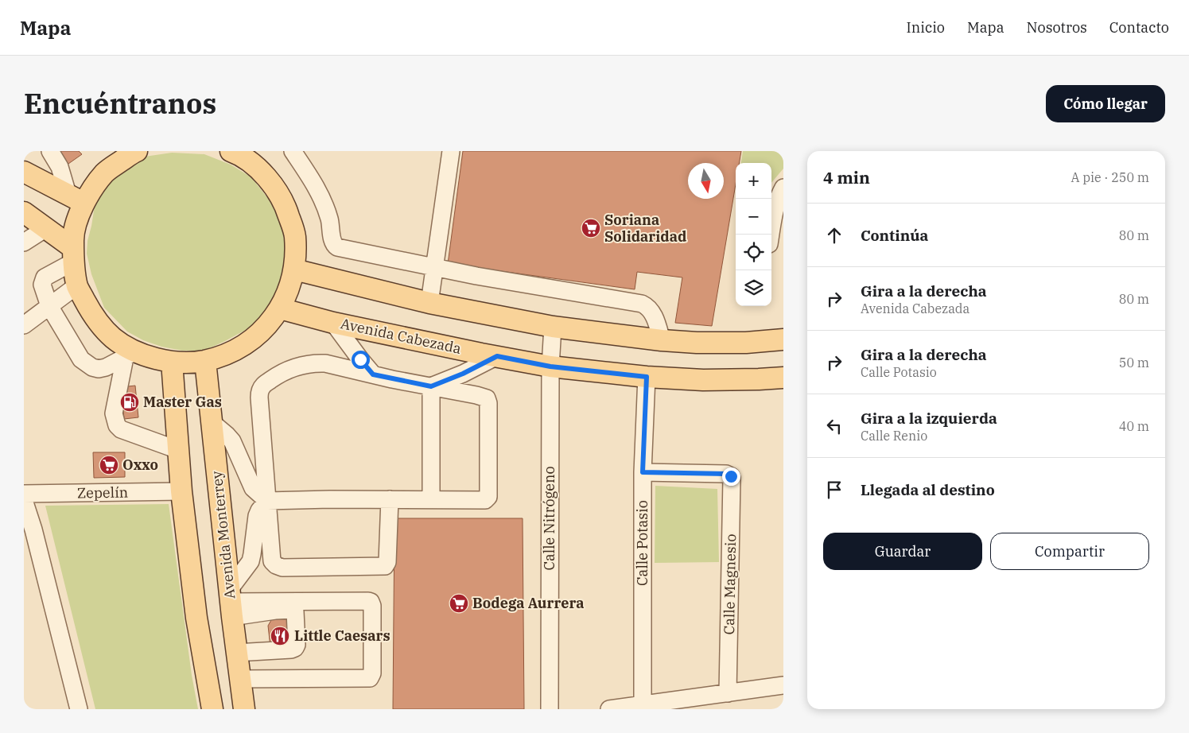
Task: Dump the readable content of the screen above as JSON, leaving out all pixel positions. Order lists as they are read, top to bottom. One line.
{"streets":{"main road":["Avenida Cabezada","Avenida Monterrey"],"street":["Zepelín","Calle Nitrógeno","Calle Potasio","Calle Magnesio"]},"crossings":[["Avenida Cabezada","Calle Nitrógeno"],["Avenida Cabezada","Calle Potasio"],["Calle Potasio","Calle Magnesio"]],"places":{"supermarket":["Soriana Solidaridad","Oxxo","Bodega Aurrera"],"fuel station":["Master Gas"],"restaurant":["Little Caesars"]},"north":"bottom","page":{"header":"Mapa","nav":["Inicio","Mapa","Nosotros","Contacto"],"title":"Encuéntranos","buttons":["Cómo llegar",["Guardar","Compartir"]],"heading":["4 min","A pie · 250 m"],"map_buttons":["+","−"],"list":[["Continúa","80 m"],["Gira a la derecha","Avenida Cabezada","80 m"],["Gira a la derecha","Calle Potasio","50 m"],["Gira a la izquierda","Calle Renio","40 m"],"Llegada al destino"]}}
